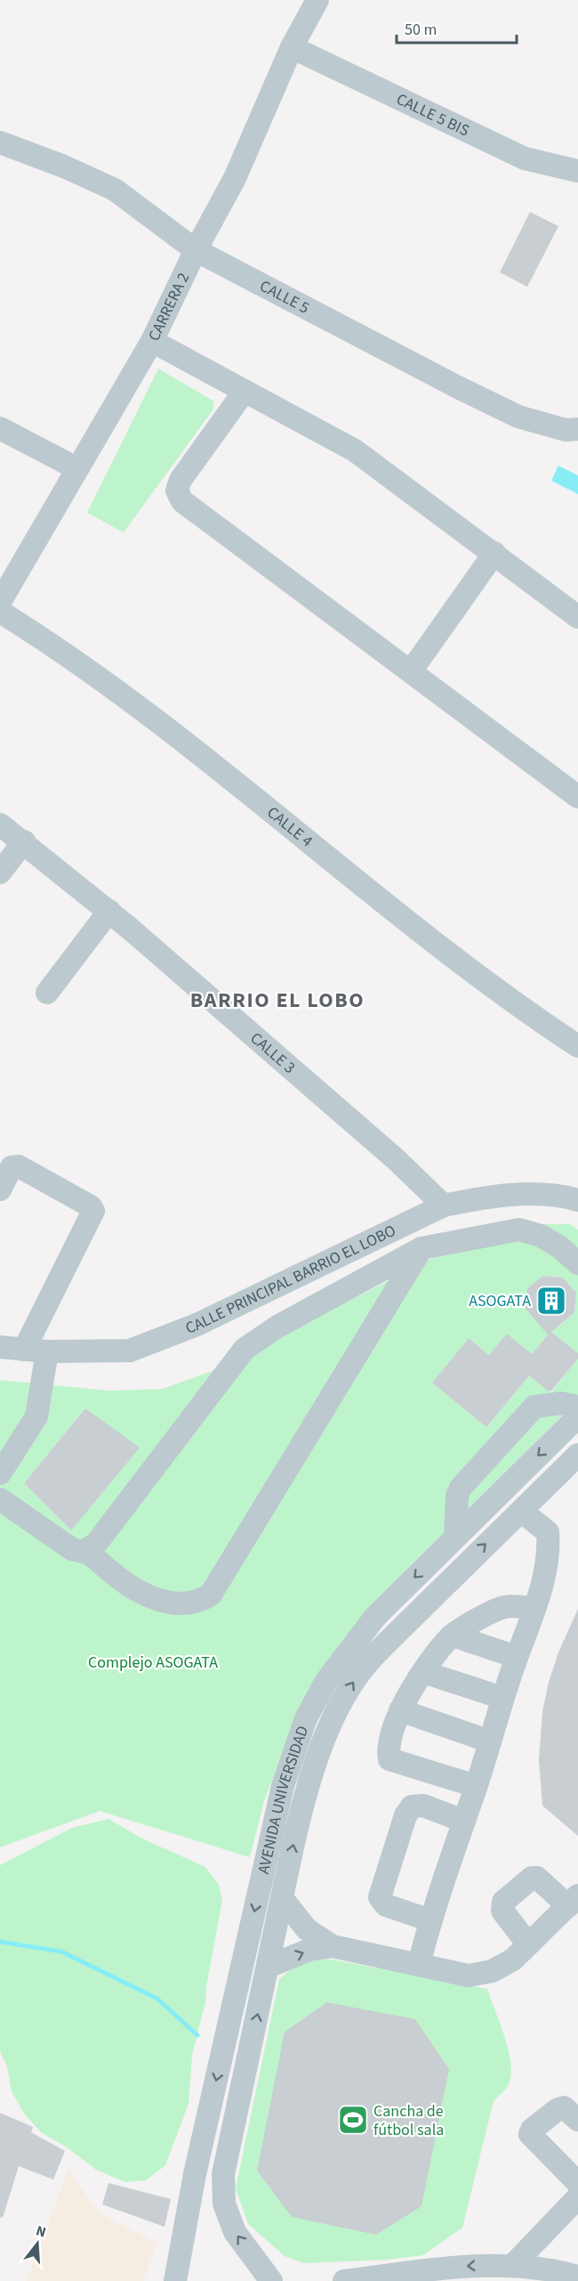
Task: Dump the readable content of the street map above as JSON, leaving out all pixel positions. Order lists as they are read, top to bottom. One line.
{"streets":{"street":["CALLE 5 BIS","CALLE 5","CARRERA 2","CALLE 4","CALLE 3","CALLE PRINCIPAL BARRIO EL LOBO","AVENIDA UNIVERSIDAD"]},"crossings":[["CALLE 5 BIS","CARRERA 2"],["CALLE 5","CARRERA 2"],["CALLE 3","CALLE PRINCIPAL BARRIO EL LOBO"]],"districts":["BARRIO EL LOBO"],"parks":["Complejo ASOGATA"],"places":{"building":["ASOGATA"],"sports":["Cancha de fútbol sala"]},"scale_bar":"50 m","north":"top"}
